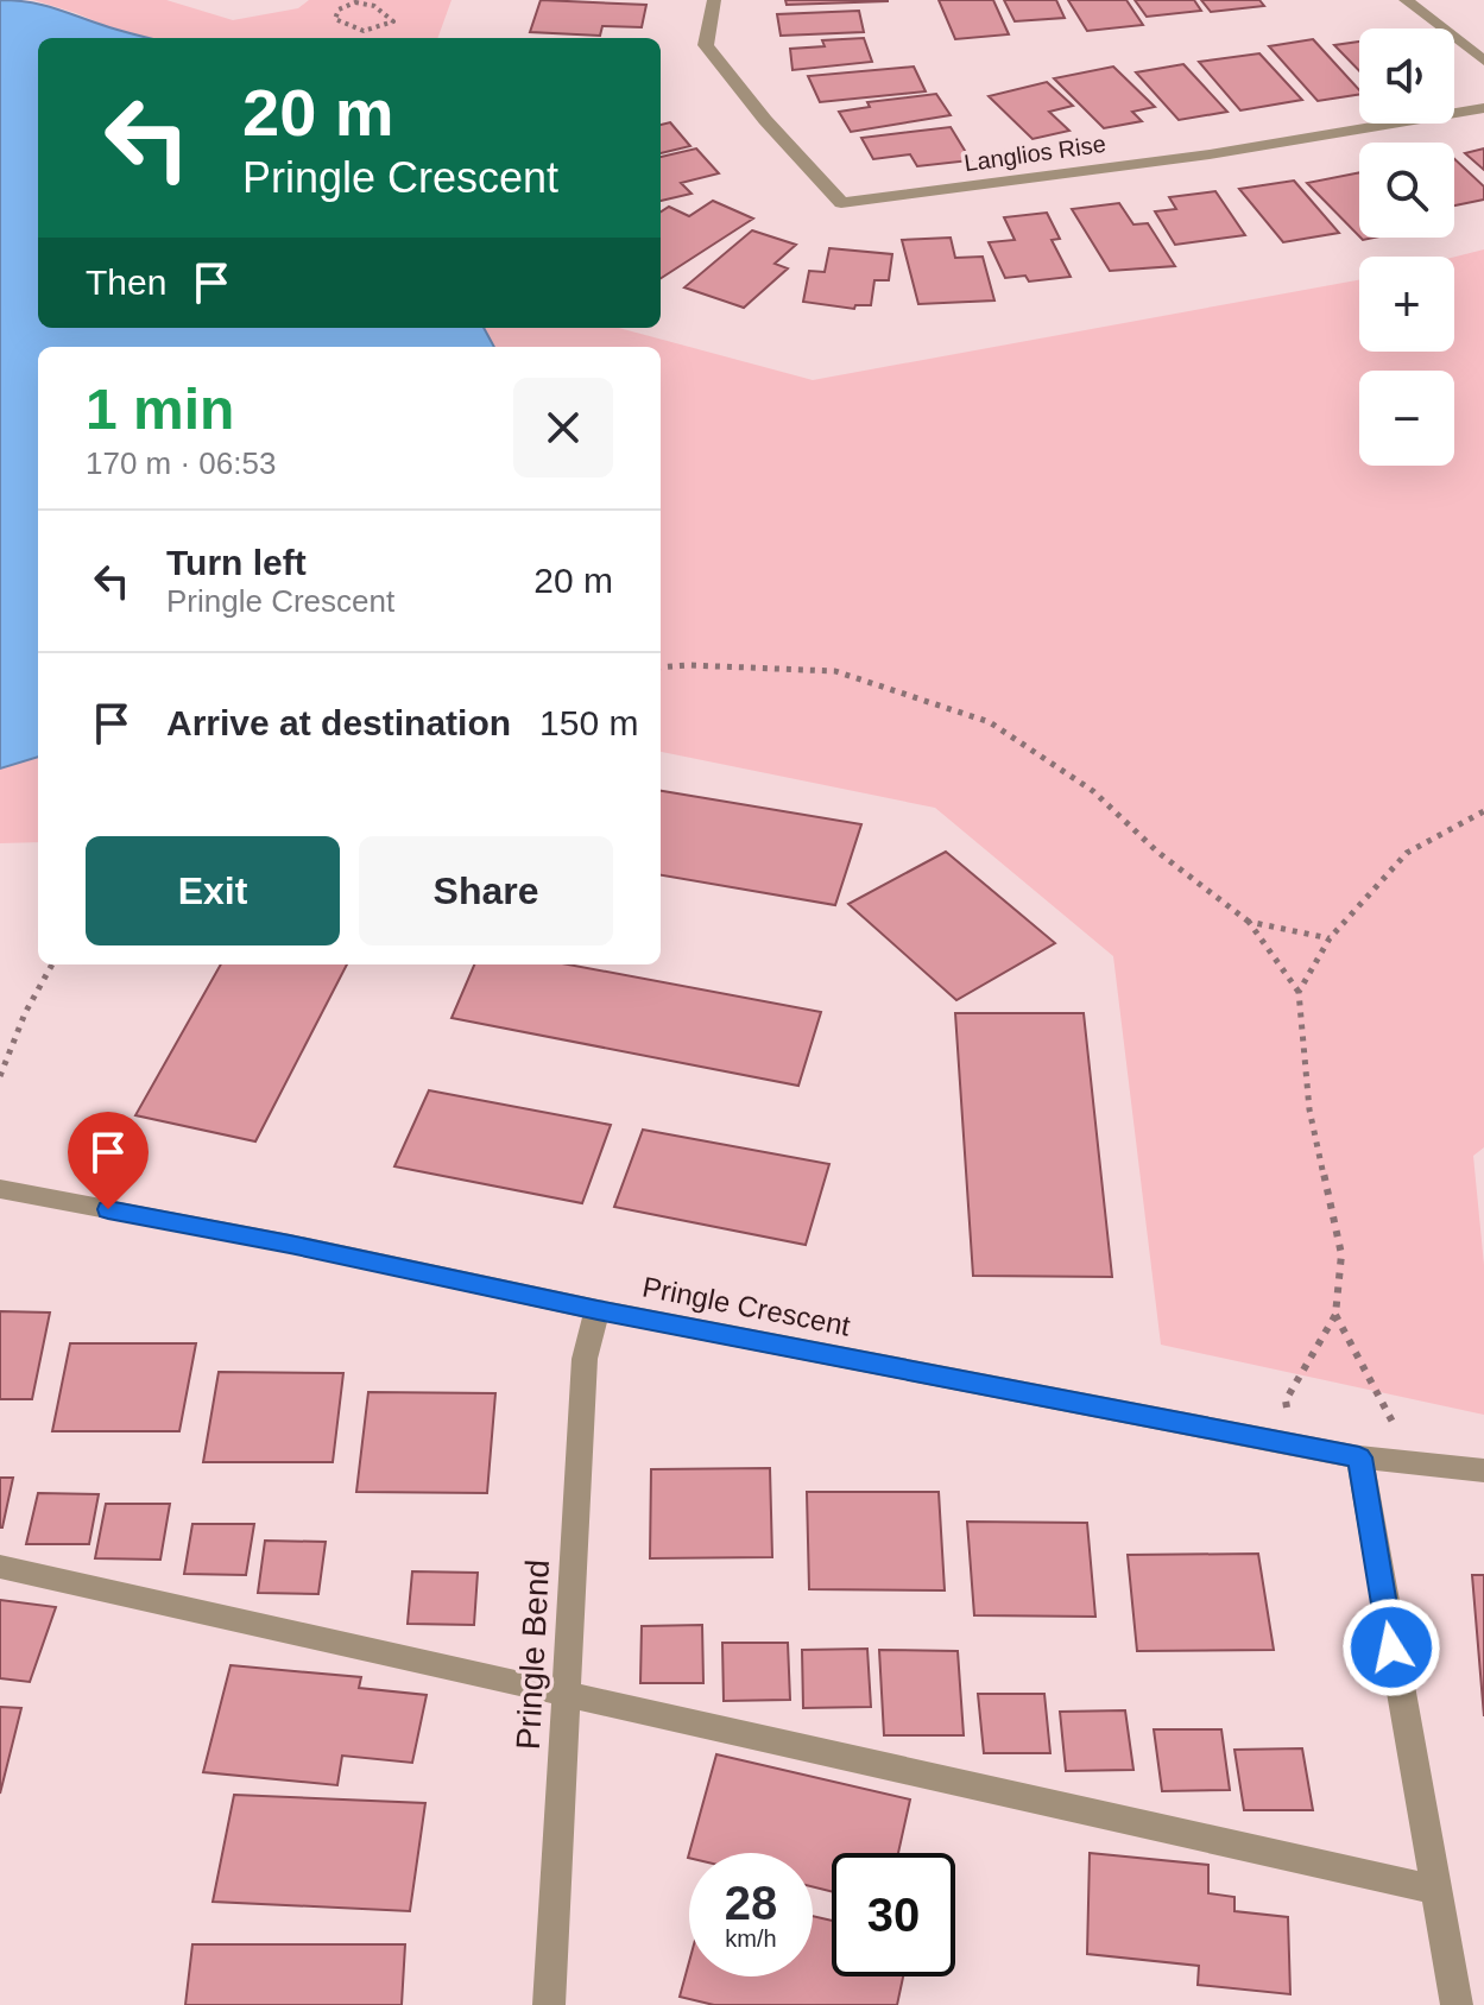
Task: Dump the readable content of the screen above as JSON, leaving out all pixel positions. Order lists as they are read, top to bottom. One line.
{"streets":{"street":["Langlios Rise","Pringle Crescent","Pringle Bend"]},"crossings":[["Pringle Crescent","Pringle Bend"]],"page":{"map_buttons":["+","−"],"turn":["20 m","Pringle Crescent"],"then":"Then","heading":["1 min","170 m · 06:53"],"list":[{"name":"Turn left","note":"Pringle Crescent","value":"20 m"},{"name":"Arrive at destination","value":"150 m"}],"buttons":["Exit","Share"],"speed":"28 km/h","limit":"30"}}
